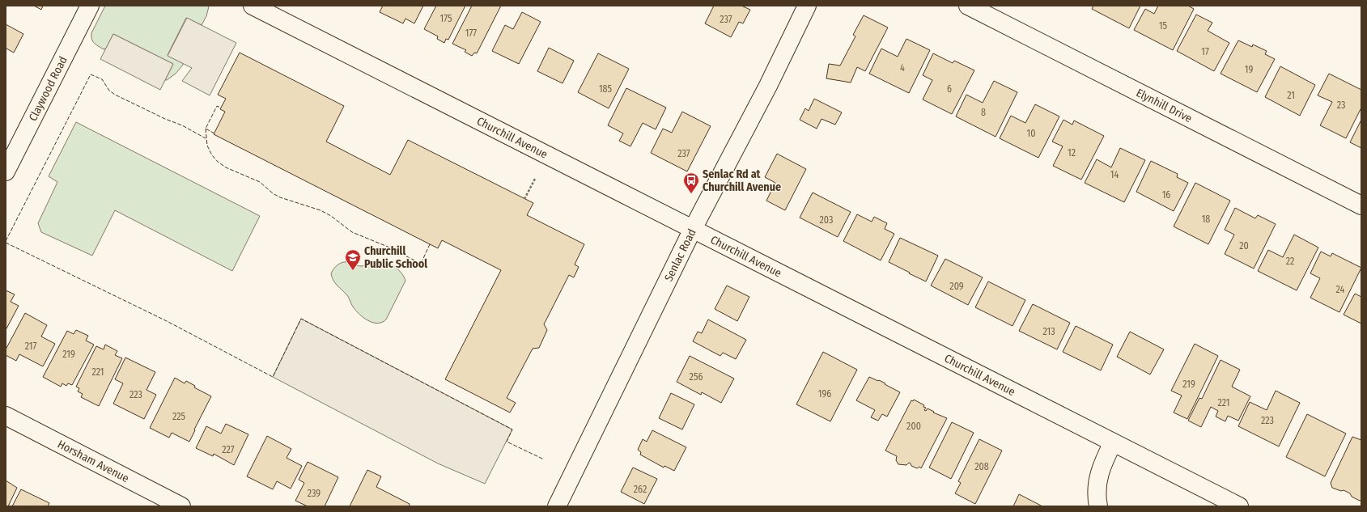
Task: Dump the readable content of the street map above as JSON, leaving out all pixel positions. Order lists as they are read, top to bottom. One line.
{"streets":{"street":["Claywood Road","Elynhill Drive","Churchill Avenue","Senlac Road","Horsham Avenue"]},"crossings":[["Churchill Avenue","Senlac Road"]],"places":{"bus stop":["Senlac Rd at Churchill Avenue"],"school or university":["Churchill Public School"]},"house_numbers":["175","237","15","177","17","4","19","185","6","21","23","8","10","12","237","14","16","18","203","20","22","209","24","213","217","219","221","256","219","196","223","221","225","223","200","227","208","262","239"]}
